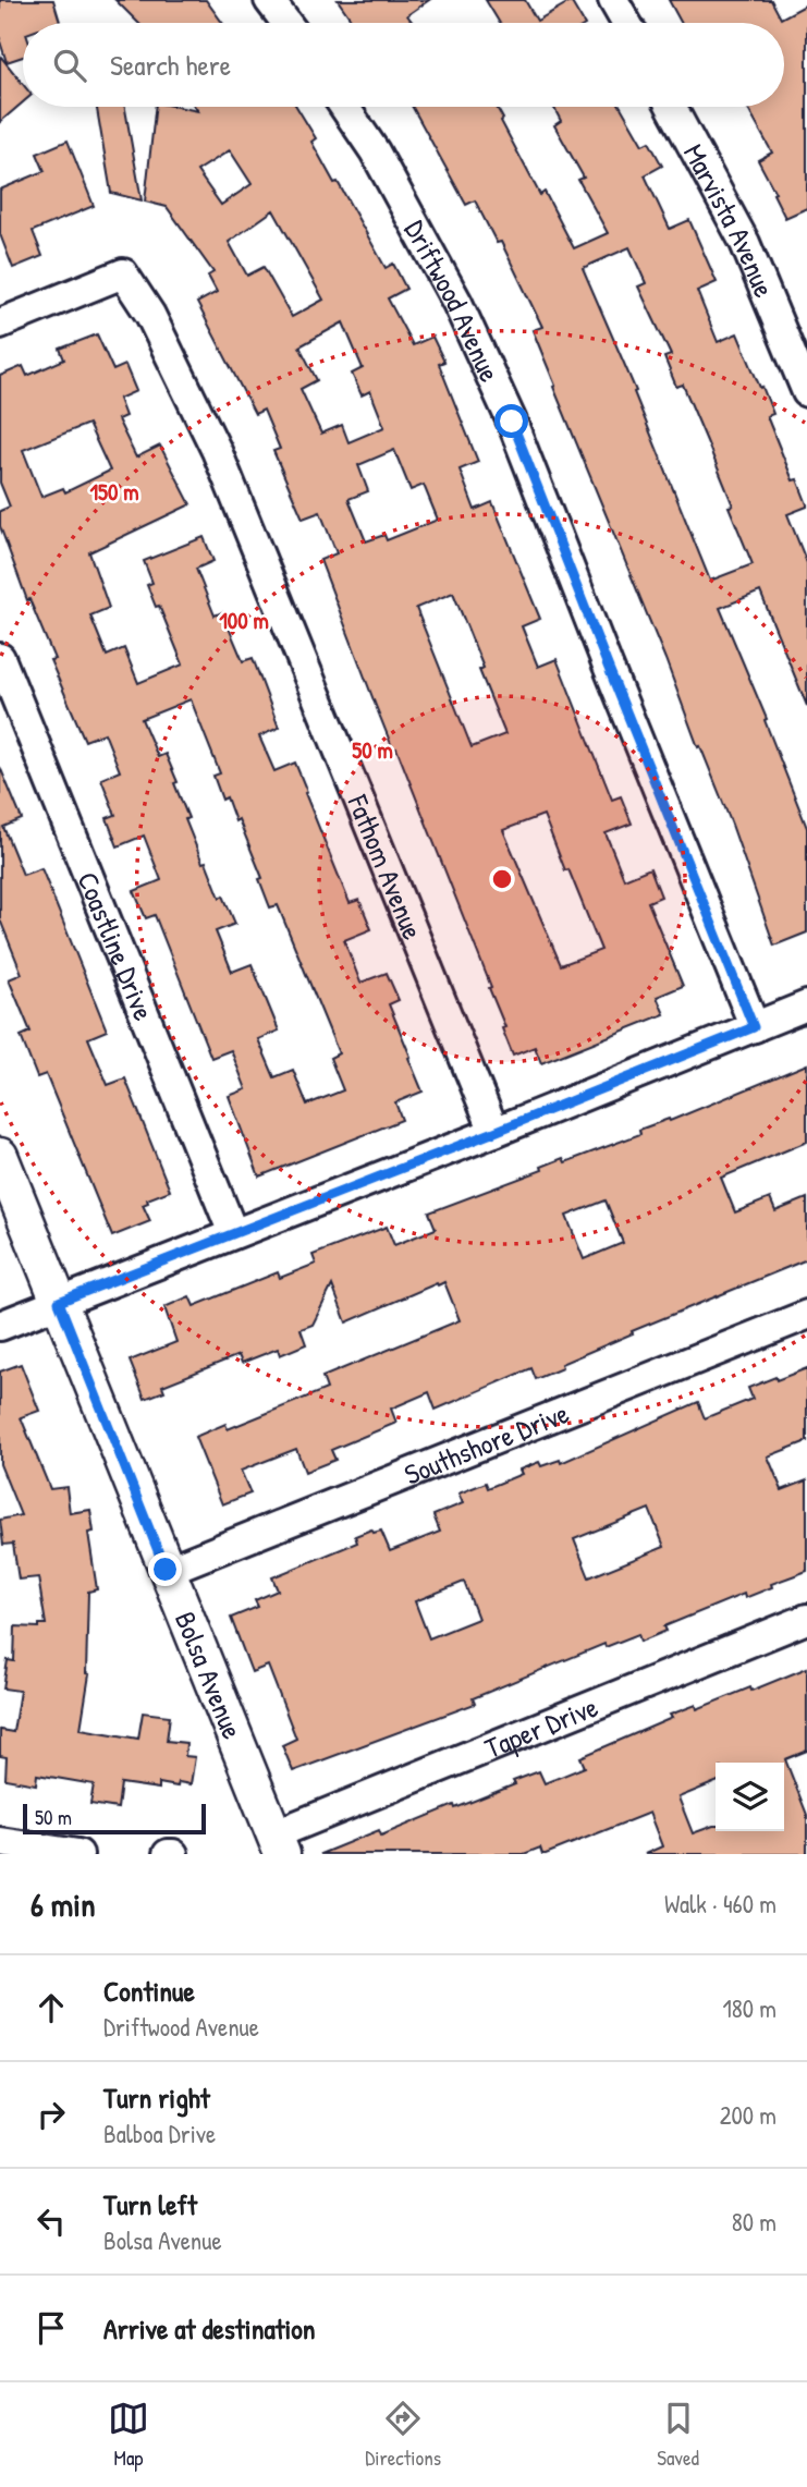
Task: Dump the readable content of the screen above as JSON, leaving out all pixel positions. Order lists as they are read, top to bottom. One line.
{"streets":{"main road":["Bolsa Avenue"],"street":["Marvista Avenue","Driftwood Avenue","Fathom Avenue","Coastline Drive","Southshore Drive","Taper Drive"]},"crossings":[["Southshore Drive","Bolsa Avenue"],["Bolsa Avenue","Taper Drive"]],"scale_bar":"50 m","page":{"search":"Search here","scale":"50 m","heading":["6 min","Walk · 460 m"],"list":[["Continue","Driftwood Avenue","180 m"],["Turn right","Balboa Drive","200 m"],["Turn left","Bolsa Avenue","80 m"],"Arrive at destination"],"nav":["Map","Directions","Saved"]},"rings":["150 m","100 m","50 m"]}
